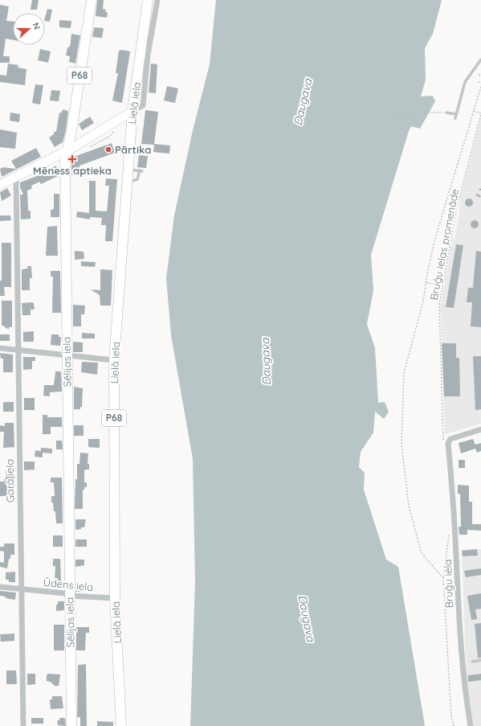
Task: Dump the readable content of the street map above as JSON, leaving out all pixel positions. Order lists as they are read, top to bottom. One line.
{"streets":{"main road":["P68","Lielā iela","Sēlijas iela"],"street":["Garā iela","Bruģu iela","Ūdens iela"],"path":["Bruģu ielas promenāde"]},"crossings":[["Lielā iela","Ūdens iela"],["Sēlijas iela","Ūdens iela"],["Garā iela","Ūdens iela"]],"water":["Daugava"],"places":{"other":["Pārtika"],"health":["Mēness aptieka"]},"north":"right"}
